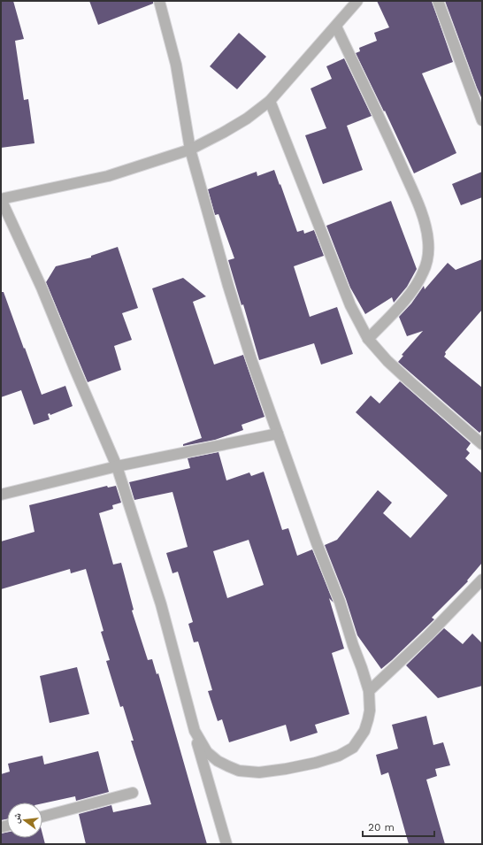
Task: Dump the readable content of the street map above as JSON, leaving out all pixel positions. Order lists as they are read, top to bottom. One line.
{"scale_bar":"20 m","north":"left"}
